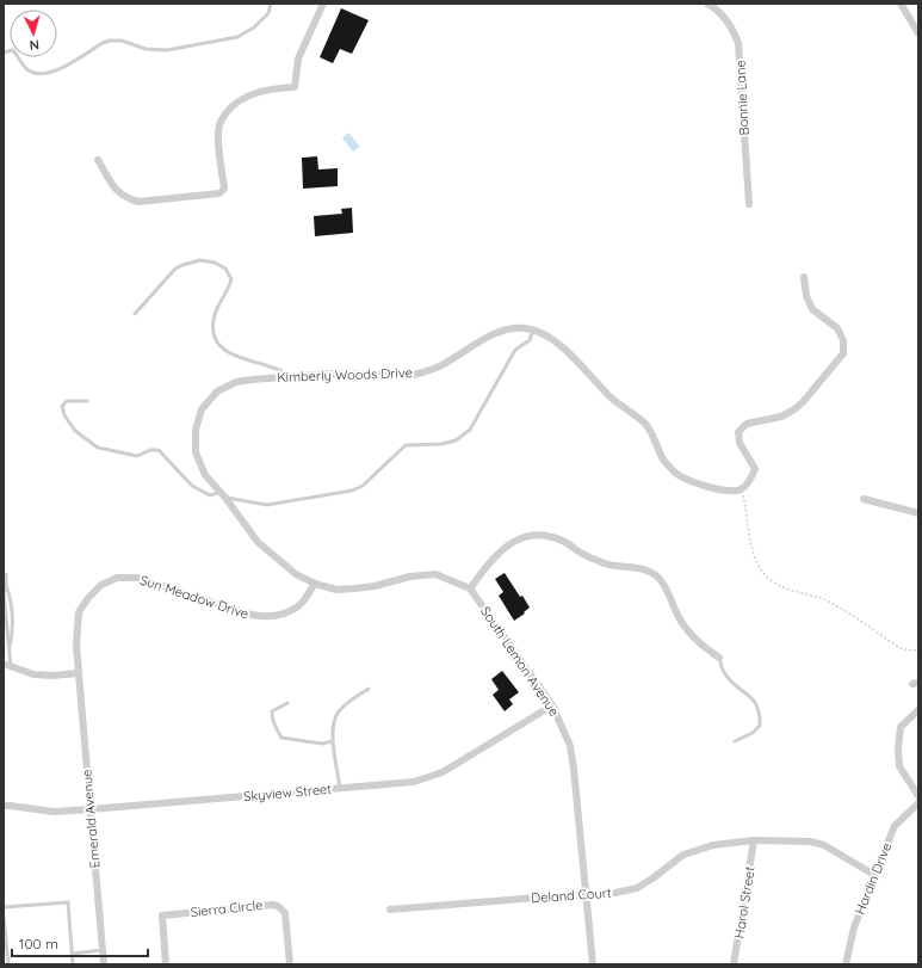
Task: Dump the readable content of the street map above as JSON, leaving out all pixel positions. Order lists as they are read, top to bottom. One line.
{"streets":{"street":["Bonnie Lane","Kimberly Woods Drive","Sun Meadow Drive","South Lemon Avenue","Skyview Street","Emerald Avenue","Hardin Drive","Deland Court","Harol Street","Sierra Circle"]},"crossings":[["Kimberly Woods Drive","Sun Meadow Drive"],["Kimberly Woods Drive","South Lemon Avenue"],["Sun Meadow Drive","Emerald Avenue"],["South Lemon Avenue","Skyview Street"],["South Lemon Avenue","Deland Court"],["Skyview Street","Emerald Avenue"],["Hardin Drive","Deland Court"],["Deland Court","Harol Street"]],"scale_bar":"100 m","north":"bottom"}
